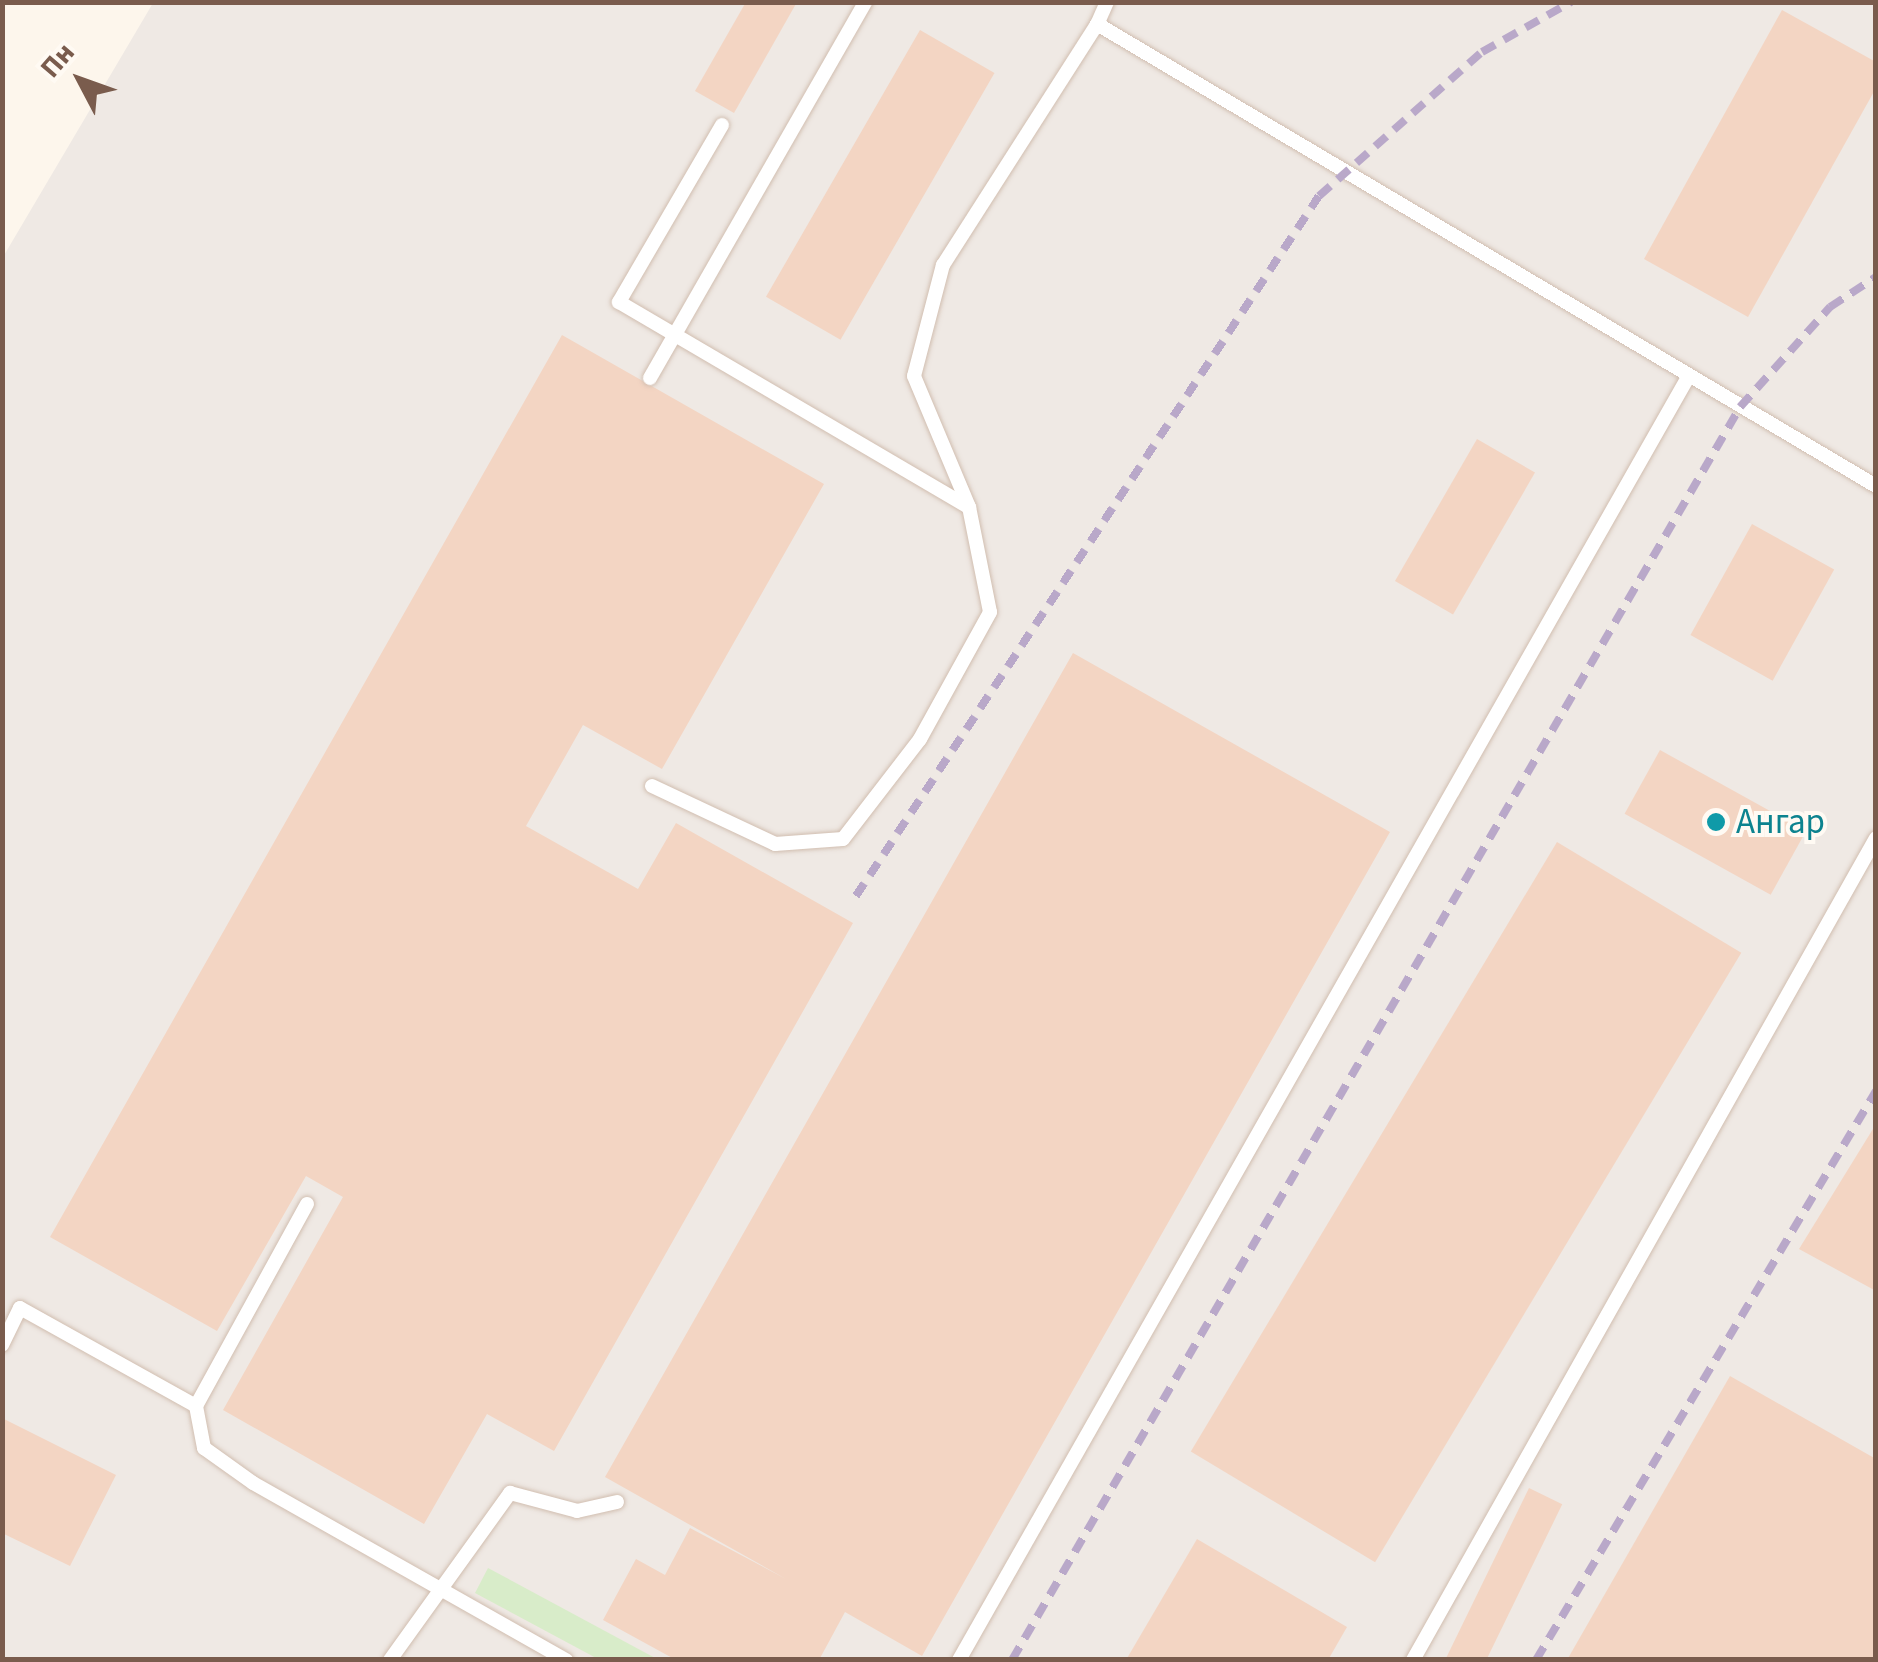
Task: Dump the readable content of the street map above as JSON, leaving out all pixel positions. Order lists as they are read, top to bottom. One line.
{"places":["Ангар"],"north":"top left"}
